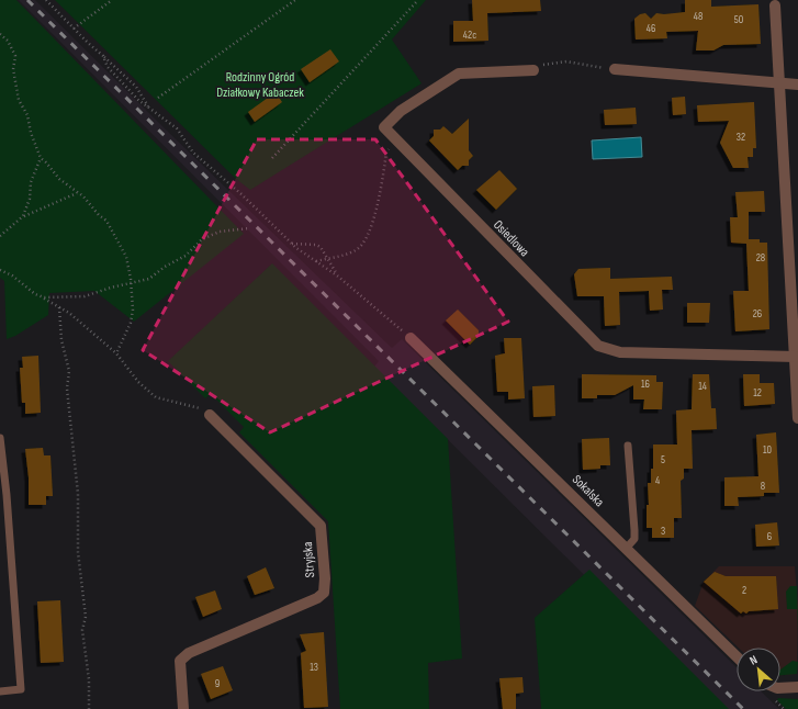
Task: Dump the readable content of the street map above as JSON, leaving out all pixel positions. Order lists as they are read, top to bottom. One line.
{"streets":{"street":["Osiedlowa","Sokalska","Stryjska"]},"parks":["Rodzinny Ogród Działkowy Kabaczek"],"house_numbers":["48","50","46","42c","32","28","26","16","14","12","10","5","4","8","3","6","2","13","9"],"north":"top left"}
